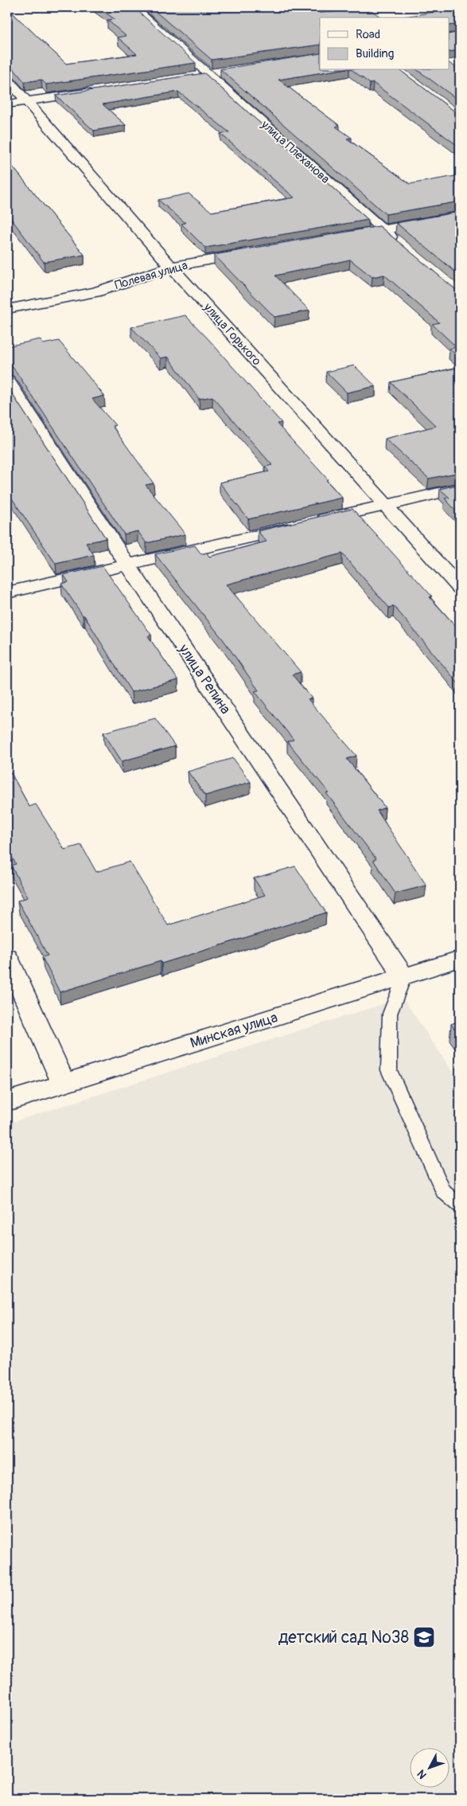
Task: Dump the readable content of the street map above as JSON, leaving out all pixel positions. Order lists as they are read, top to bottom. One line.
{"streets":{"street":["улица Плеханова","Полевая улица","улица Горького","улица Репина","Минская улица"]},"crossings":[["Полевая улица","улица Горького"],["улица Репина","Минская улица"]],"places":{"school or university":["детский сад №38"]},"legend":["Road","Building"],"north":"bottom left"}
